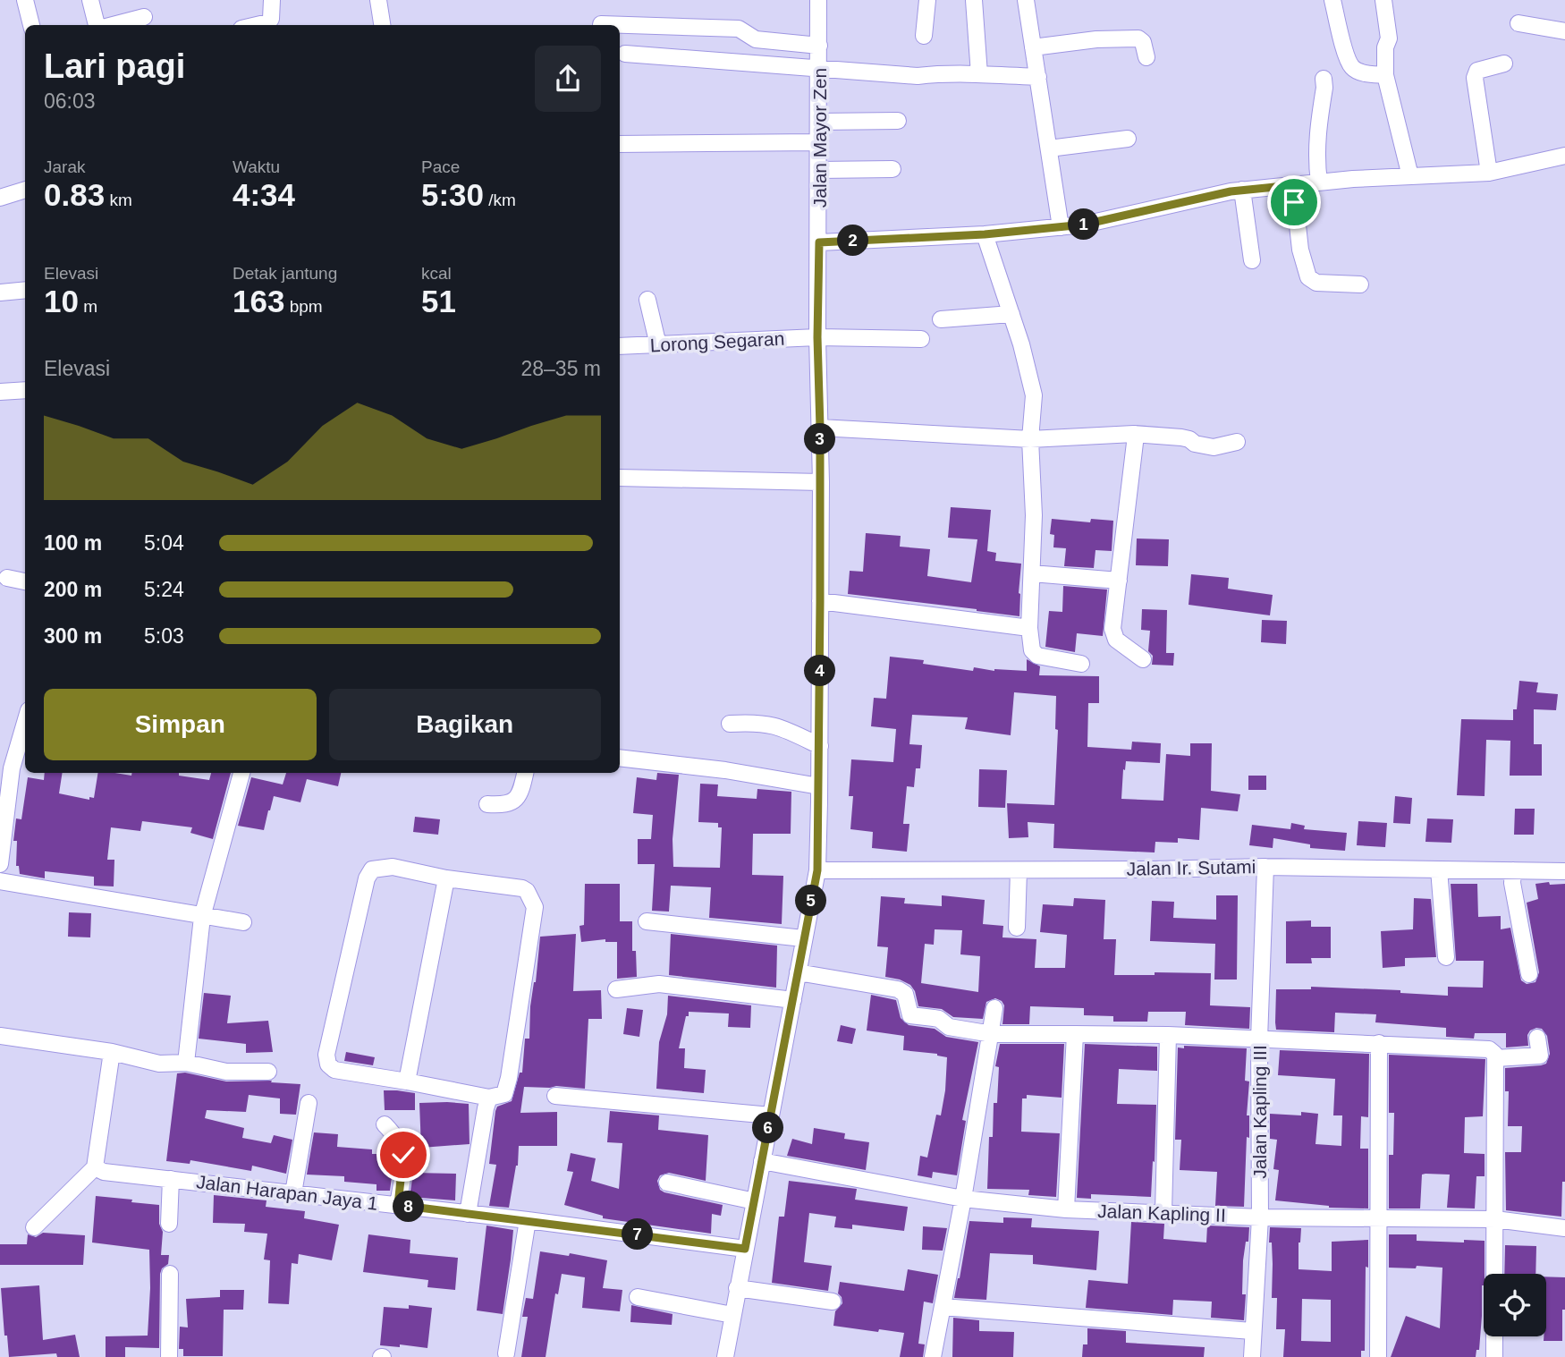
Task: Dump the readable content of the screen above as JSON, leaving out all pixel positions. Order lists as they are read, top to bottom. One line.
{"streets":{"street":["Jalan Mayor Zen","Lorong Segaran","Jalan Ir. Sutami","Jalan Kapling III","Jalan Harapan Jaya 1","Jalan Kapling II"]},"crossings":[["Jalan Mayor Zen","Lorong Segaran"],["Jalan Mayor Zen","Jalan Ir. Sutami"],["Jalan Mayor Zen","Jalan Harapan Jaya 1"],["Jalan Mayor Zen","Jalan Kapling II"],["Jalan Ir. Sutami","Jalan Kapling III"],["Jalan Kapling III","Jalan Kapling II"]],"page":{"heading":["Lari pagi","06:03"],"stats":[["Jarak","0.83 km"],["Waktu","4:34"],["Pace","5:30 /km"],["Elevasi","10 m"],["Detak jantung","163 bpm"],["kcal","51"]],"pins":["1","2","3","4","5","6","8","7"],"chart":["Elevasi","28–35 m"],"list":[{"name":"100 m","note":"5:04"},{"name":"200 m","note":"5:24"},{"name":"300 m","note":"5:03"}],"buttons":["Simpan","Bagikan"]}}
